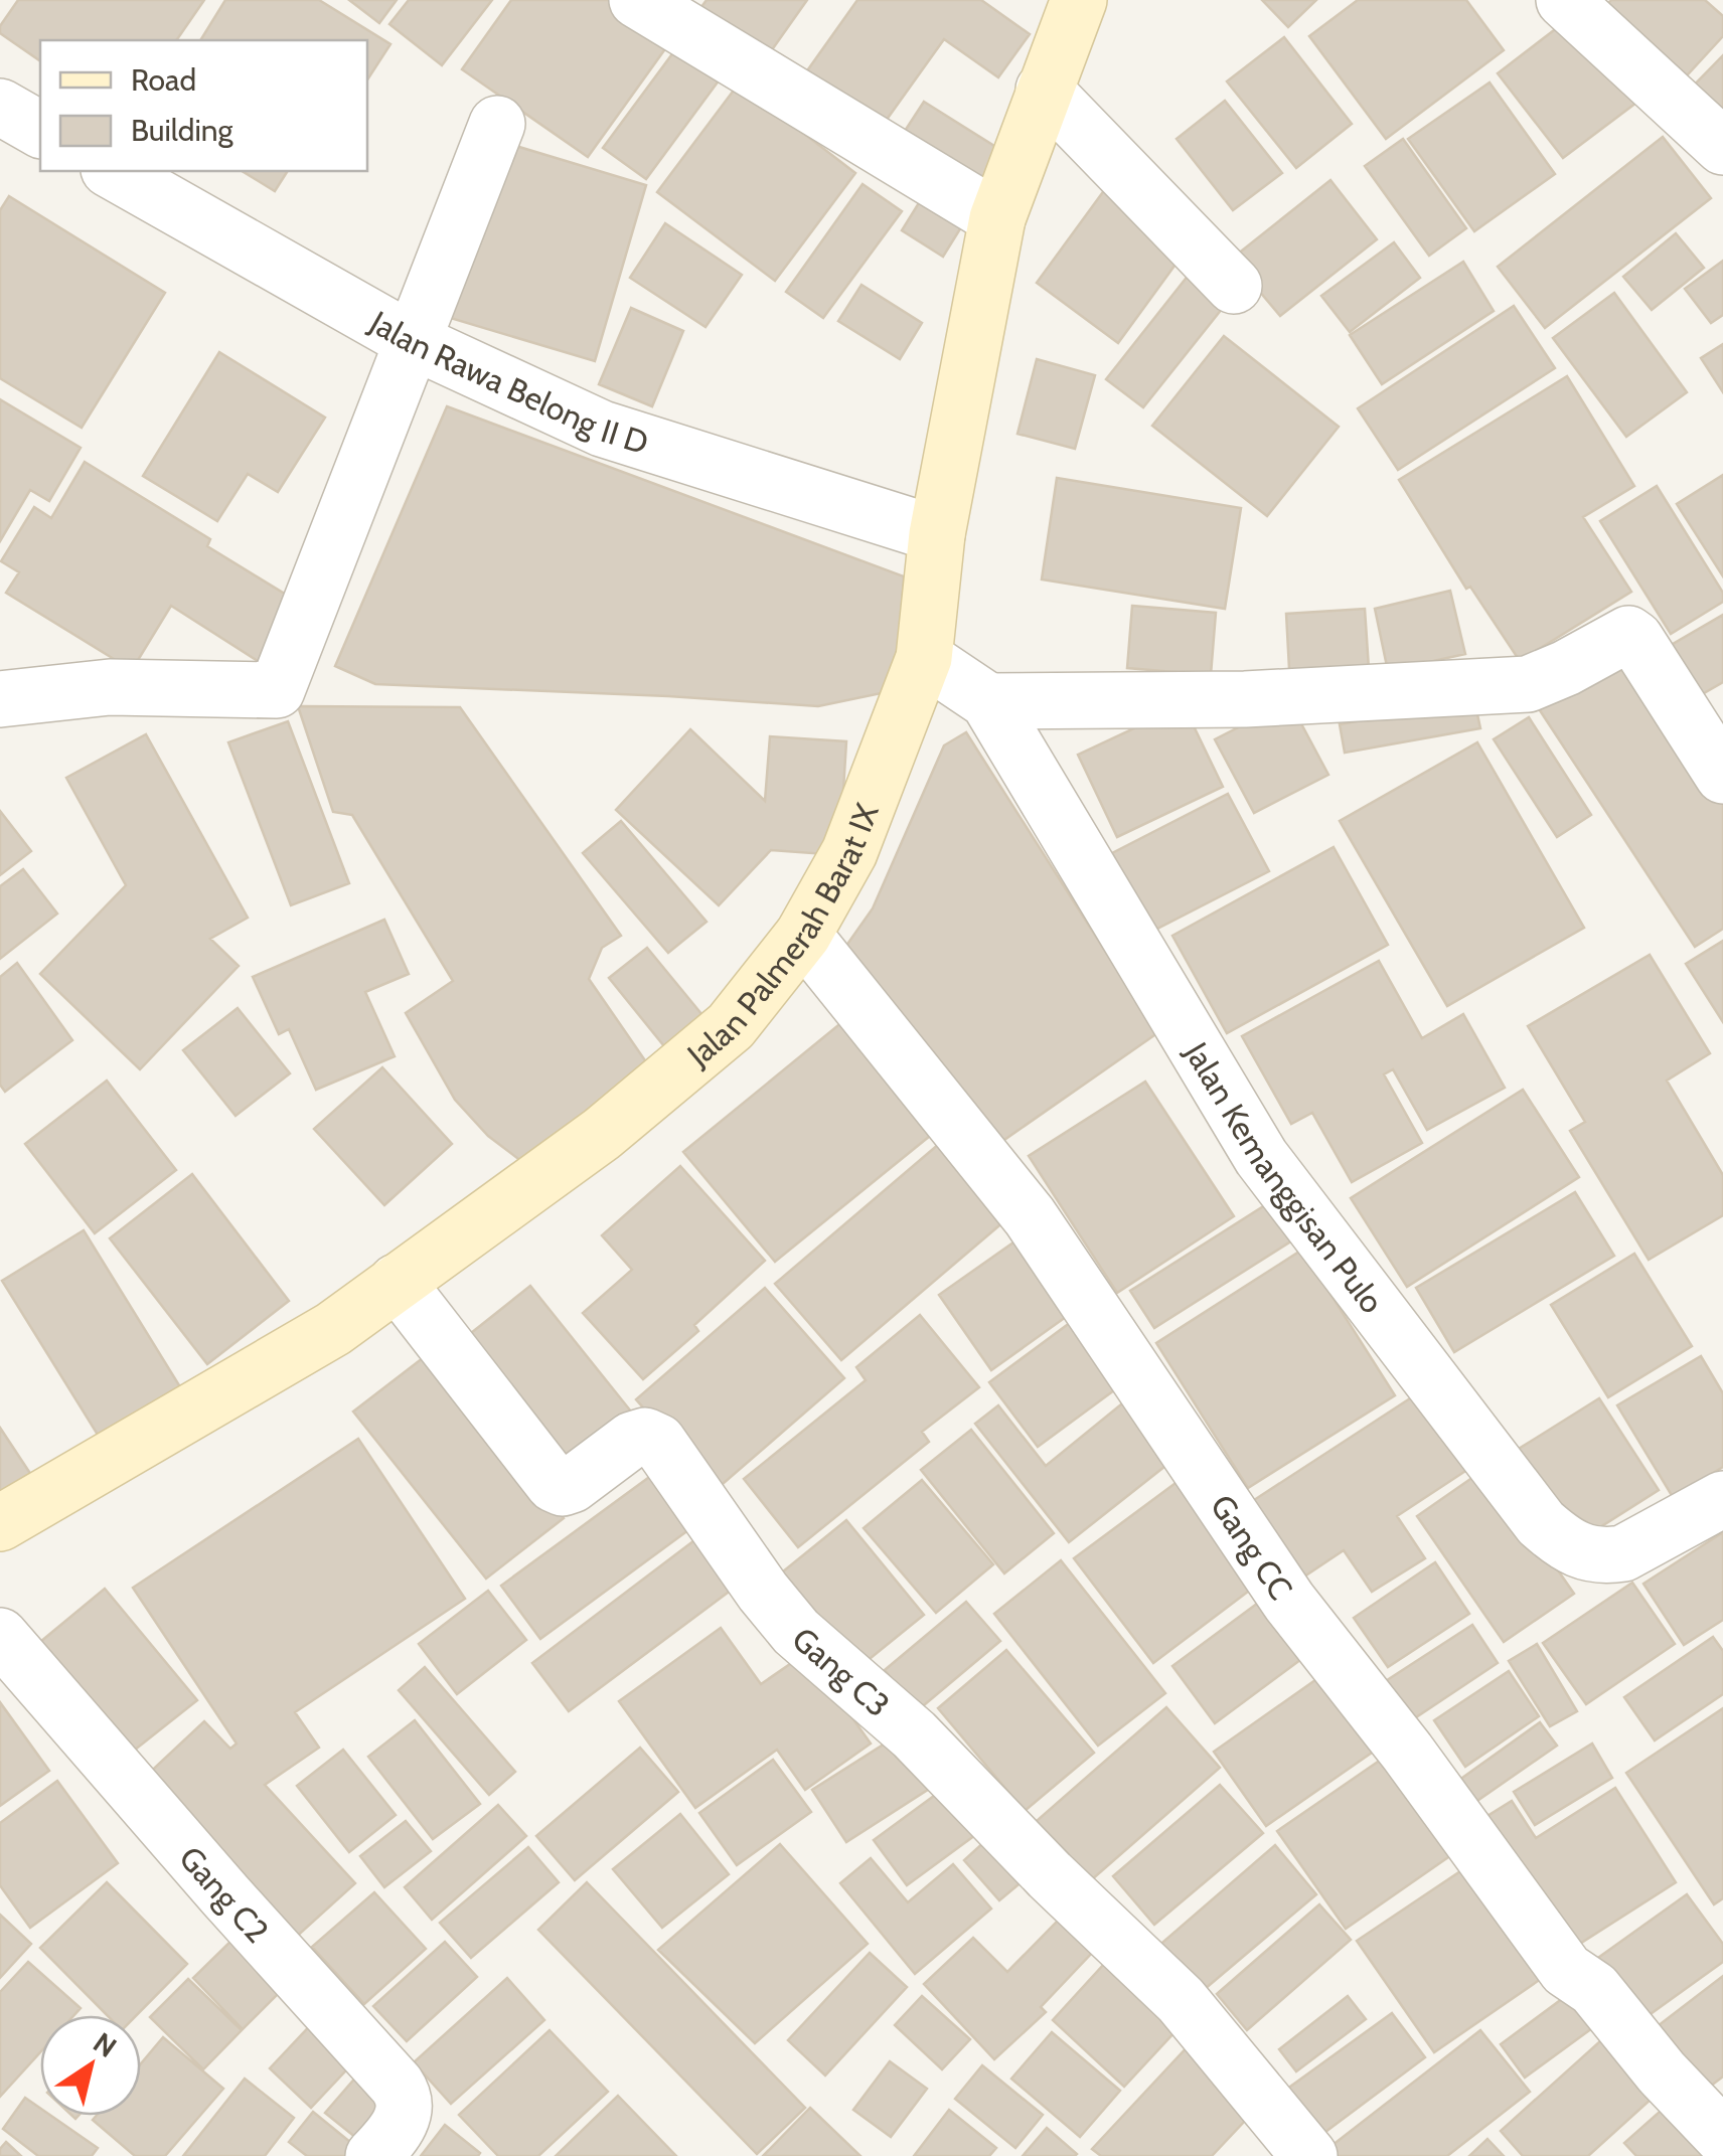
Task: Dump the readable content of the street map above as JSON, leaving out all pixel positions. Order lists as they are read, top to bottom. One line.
{"streets":{"street":["Jalan Rawa Belong II D","Jalan Palmerah Barat IX","Jalan Kemanggisan Pulo","Gang CC","Gang C3","Gang C2"]},"crossings":[["Jalan Rawa Belong II D","Jalan Palmerah Barat IX"],["Jalan Palmerah Barat IX","Jalan Kemanggisan Pulo"],["Jalan Palmerah Barat IX","Gang CC"],["Jalan Palmerah Barat IX","Gang C3"]],"legend":["Road","Building"],"north":"top right"}
